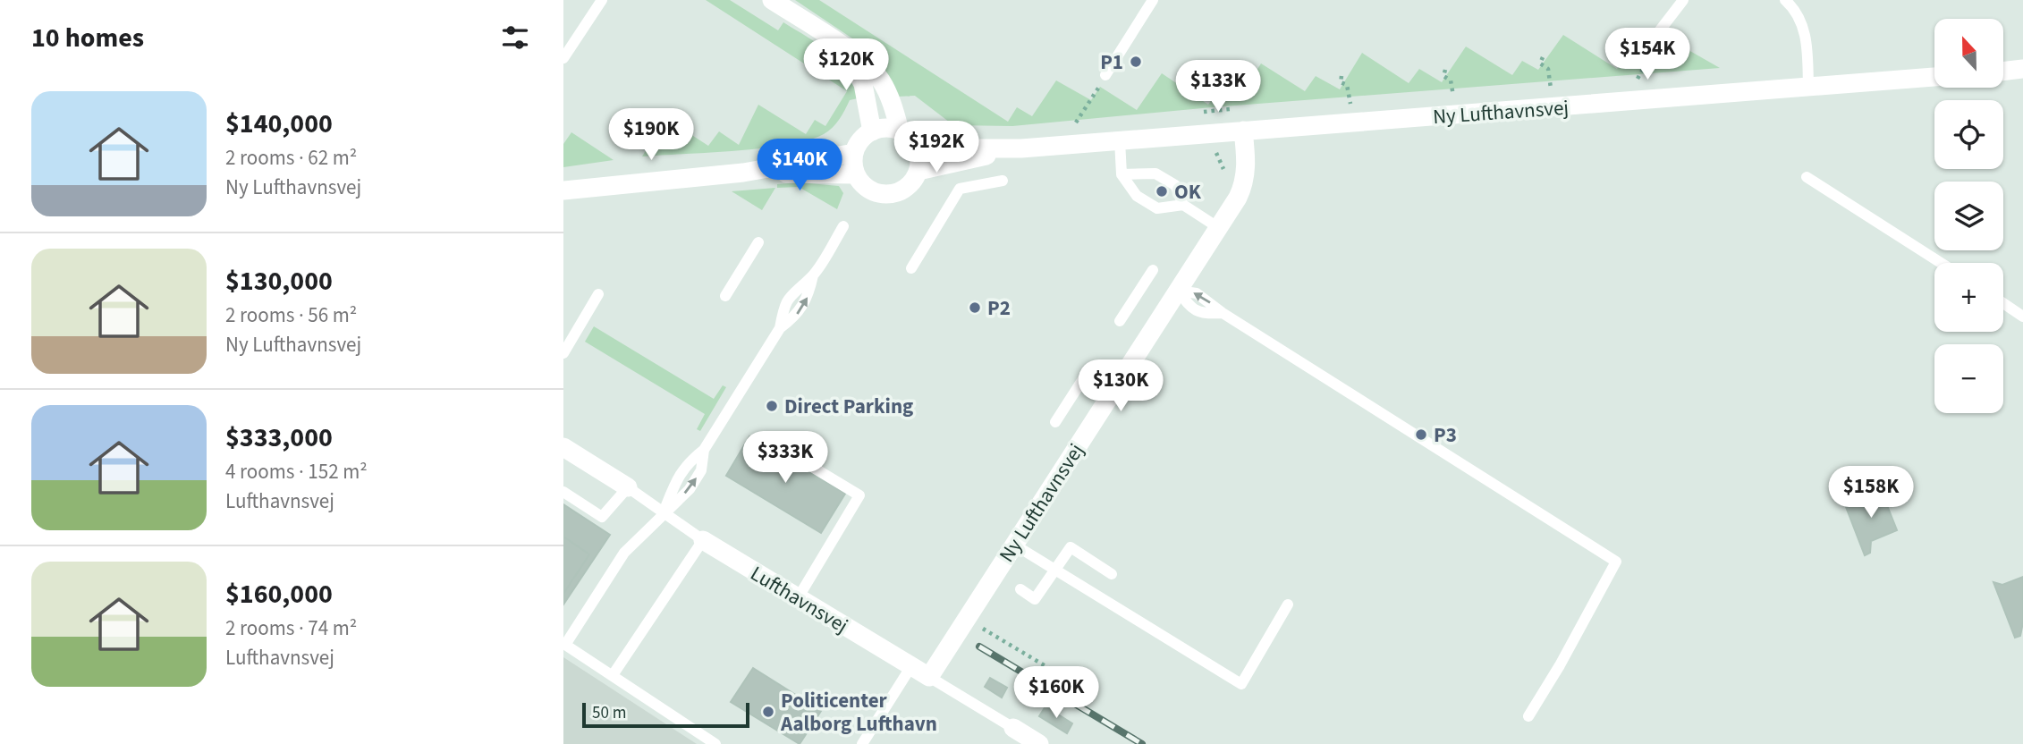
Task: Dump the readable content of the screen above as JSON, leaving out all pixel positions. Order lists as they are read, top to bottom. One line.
{"streets":{"street":["Ny Lufthavnsvej","Lufthavnsvej"]},"crossings":[["Ny Lufthavnsvej","Lufthavnsvej"]],"places":["P1","OK","P2","Direct Parking","P3","Politicenter Aalborg Lufthavn"],"scale_bar":"50 m","north":"top","page":{"heading":"10 homes","map_buttons":["+","−"],"price":["$154K","$120K","$133K","$190K","$192K","$140K","$130K","$333K","$158K","$160K"],"list":[{"name":"$140,000","note":"2 rooms · 62 m² · Ny Lufthavnsvej"},{"name":"$130,000","note":"2 rooms · 56 m² · Ny Lufthavnsvej"},{"name":"$333,000","note":"4 rooms · 152 m² · Lufthavnsvej"},{"name":"$160,000","note":"2 rooms · 74 m² · Lufthavnsvej"}],"scale":"50 m"}}
